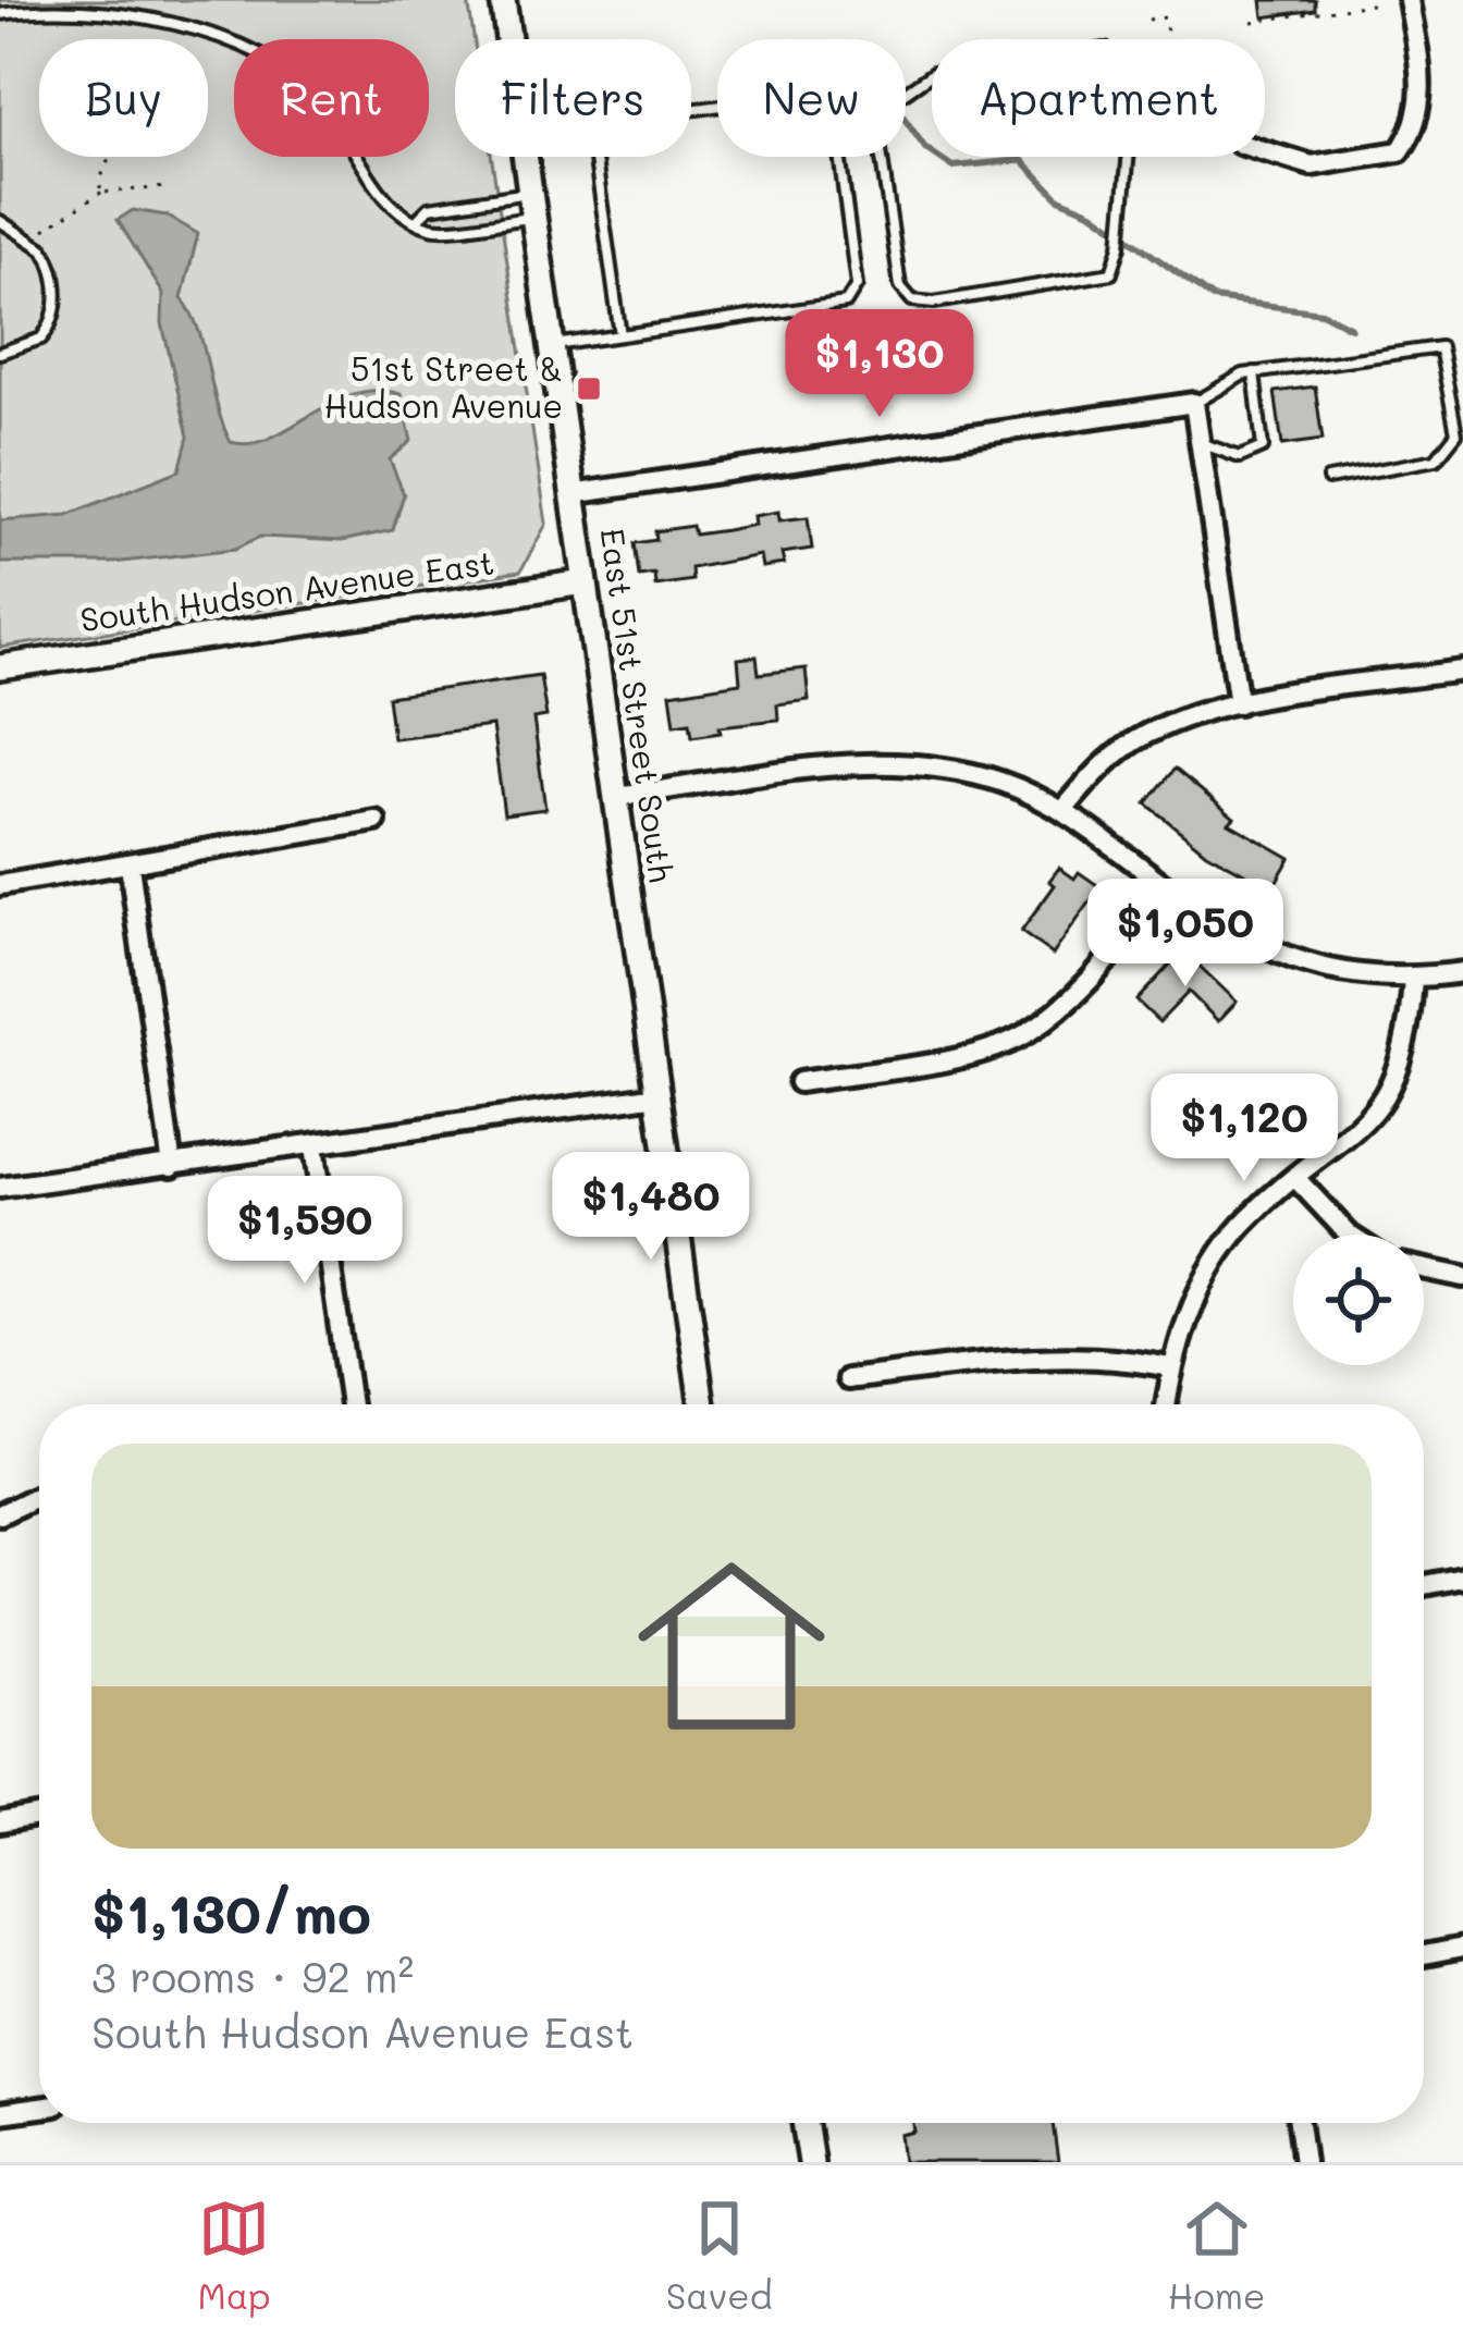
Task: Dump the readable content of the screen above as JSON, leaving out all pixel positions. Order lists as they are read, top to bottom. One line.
{"streets":{"main road":["South Hudson Avenue East","East 51st Street South"]},"crossings":[["South Hudson Avenue East","East 51st Street South"]],"places":{"transit":["51st Street & Hudson Avenue"]},"page":{"chip":["Buy","Rent","Filters","New","Apartment"],"price":["$1,130","$1,050","$1,120","$1,480","$1,590"],"list":[{"name":"$1,130/mo","note":"3 rooms · 92 m² · South Hudson Avenue East"}],"tabs":["Map","Saved","Home"]}}
